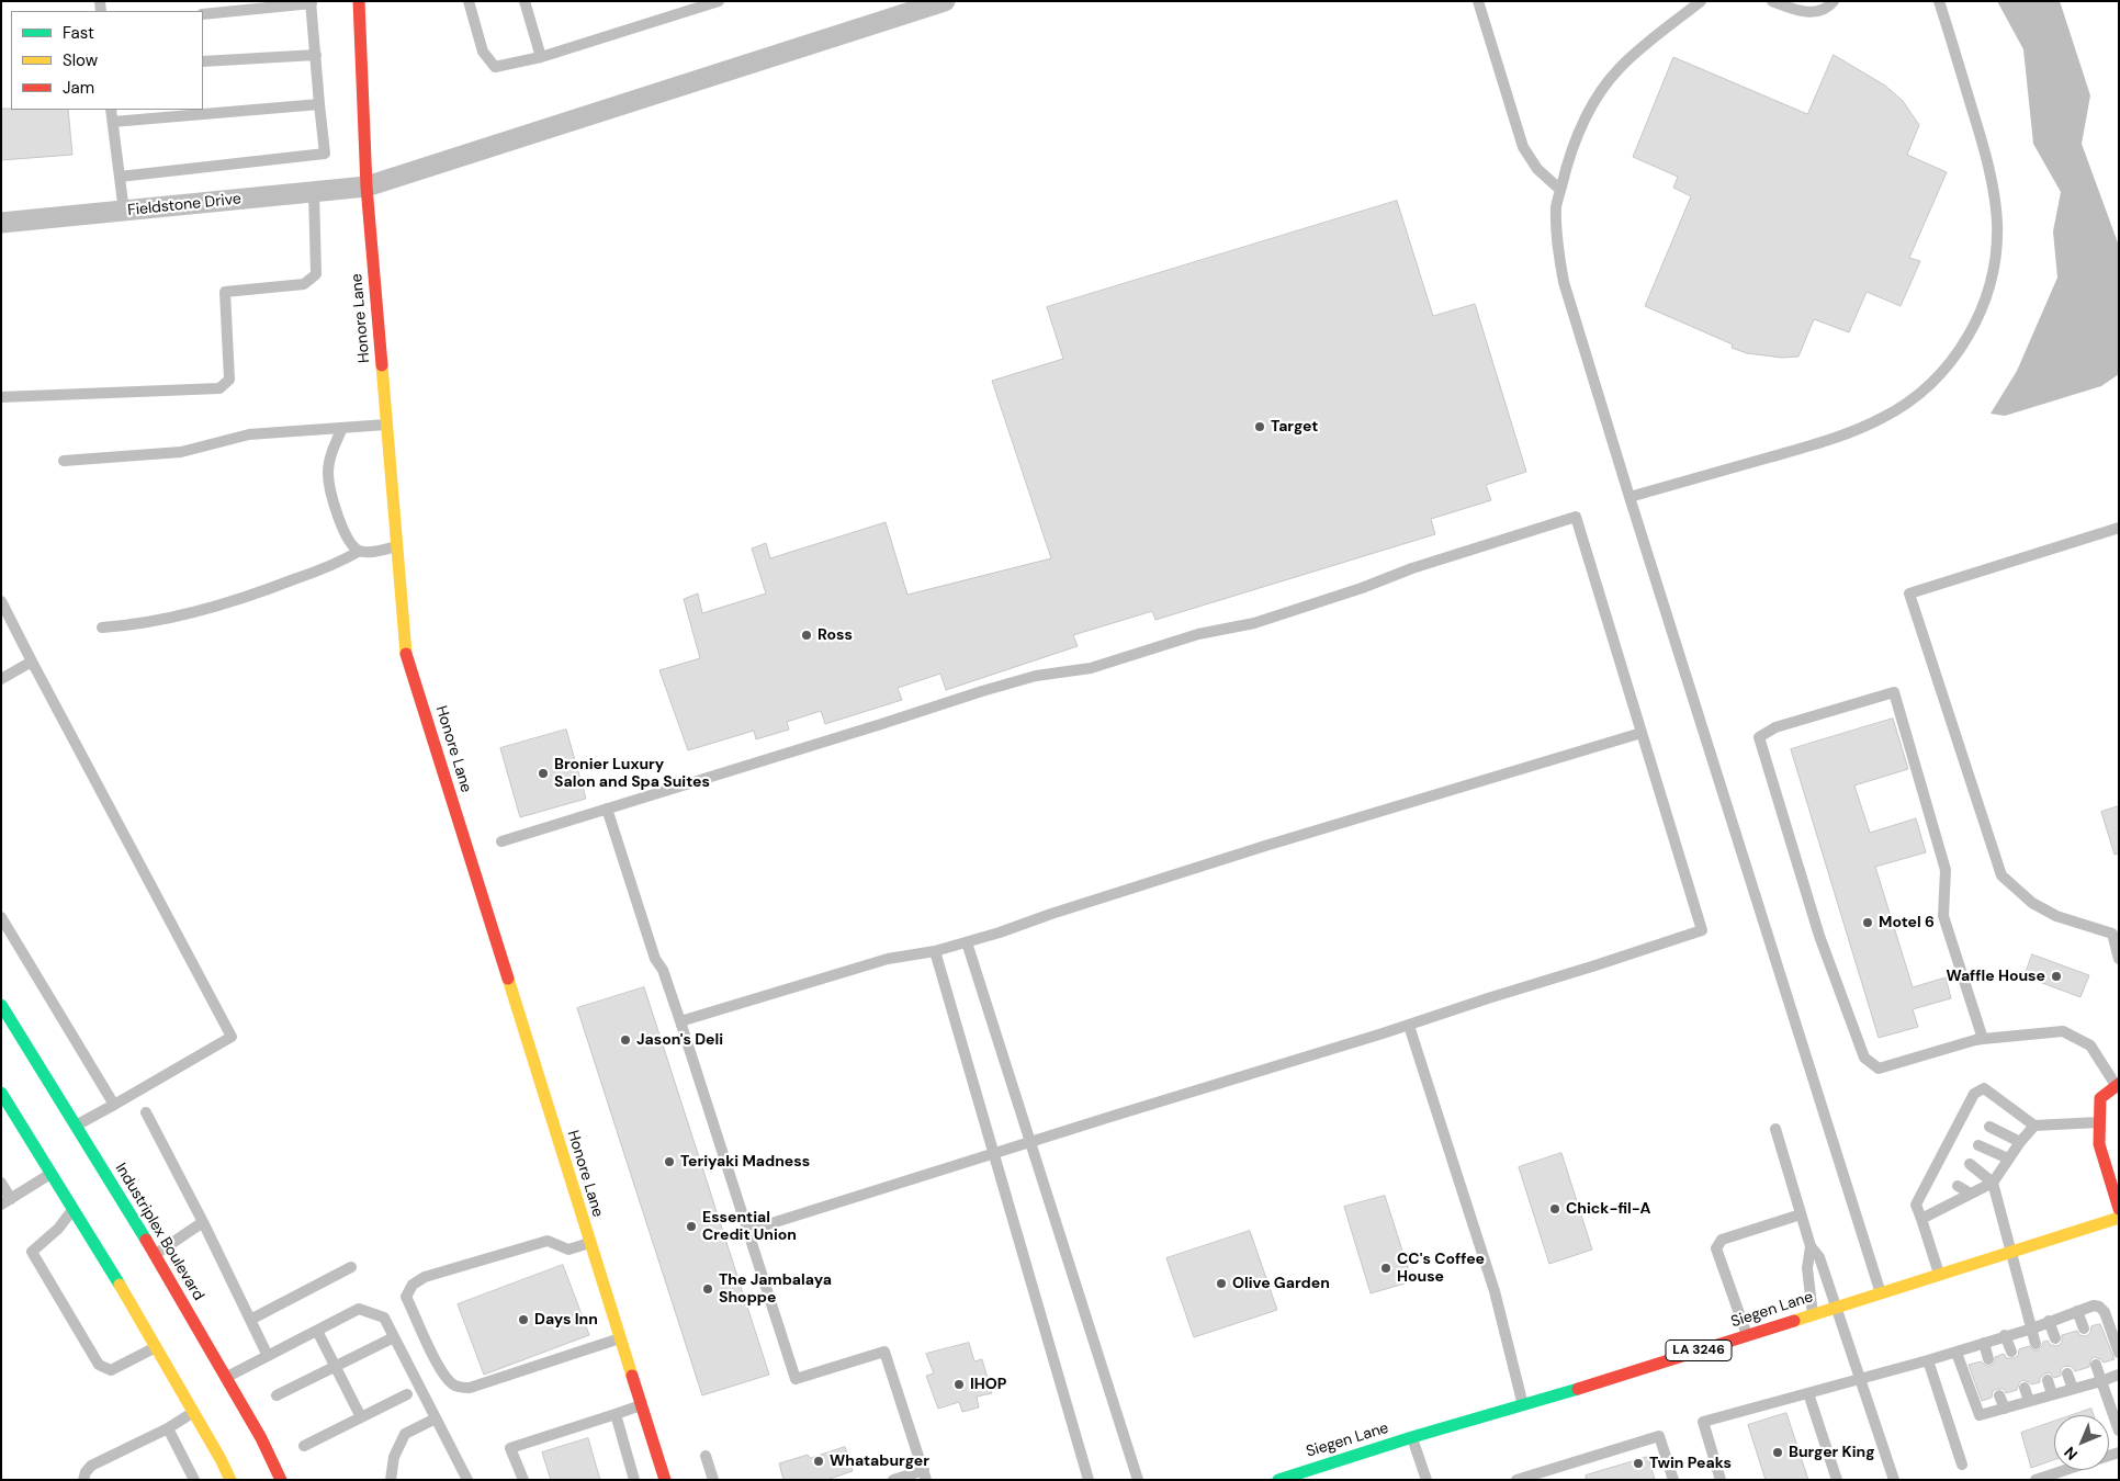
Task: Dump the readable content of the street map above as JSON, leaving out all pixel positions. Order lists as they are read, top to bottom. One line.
{"streets":{"street":["Fieldstone Drive","Honore Lane","Industriplex Boulevard","Siegen Lane","LA 3246"]},"crossings":[["Fieldstone Drive","Honore Lane"]],"places":["Target","Ross","Bronier Luxury Salon and Spa Suites","Motel 6","Waffle House","Jason's Deli","Teriyaki Madness","Chick-fil-A","Essential Credit Union","CC's Coffee House","Olive Garden","The Jambalaya Shoppe","Days Inn","IHOP","Burger King","Whataburger","Twin Peaks"],"legend":["Fast","Slow","Jam"],"north":"bottom left"}
